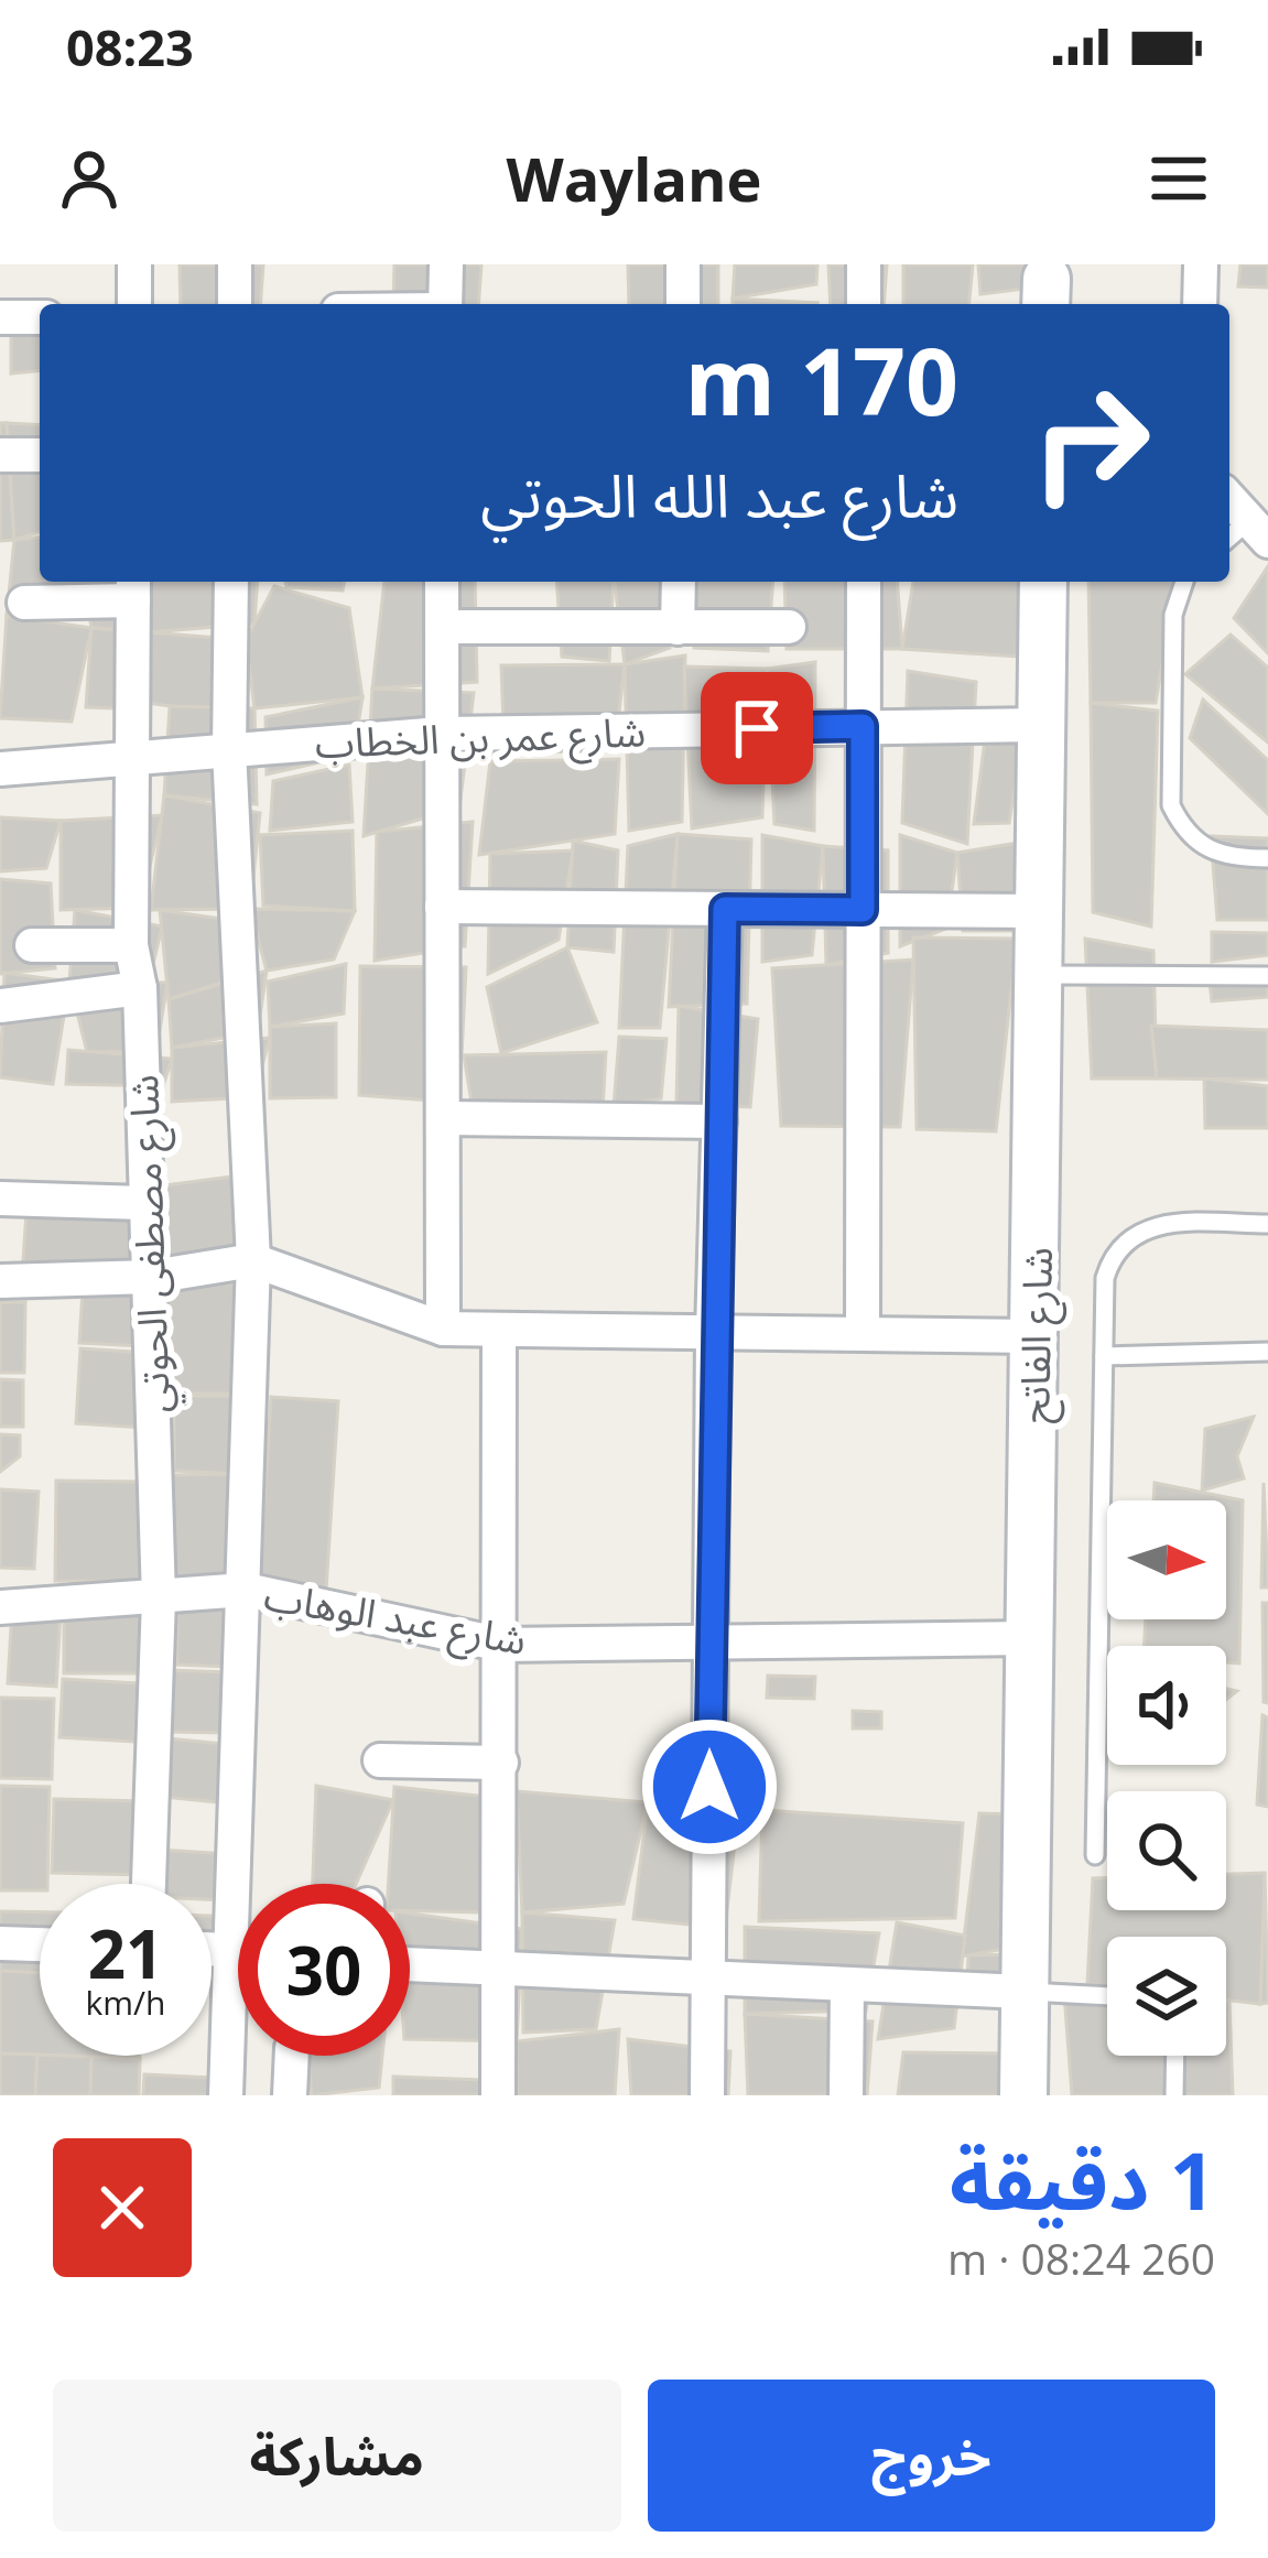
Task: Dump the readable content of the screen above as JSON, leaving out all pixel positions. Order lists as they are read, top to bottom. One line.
{"streets":{"street":["شارع عمر بن الخطاب","شارع مصطفى الحوتي","شارع الفاتح","شارع عبد الوهاب"]},"crossings":[["شارع عمر بن الخطاب","شارع مصطفى الحوتي"],["شارع عمر بن الخطاب","شارع الفاتح"],["شارع مصطفى الحوتي","شارع عبد الوهاب"],["شارع الفاتح","شارع عبد الوهاب"]],"north":"right","page":{"status":"08:23","header":"Waylane","turn":["170 m","شارع عبد الله الحوتي"],"speed":"21 km/h","limit":"30","heading":["1 دقيقة","260 m · 08:24"],"buttons":["خروج","مشاركة"]}}
